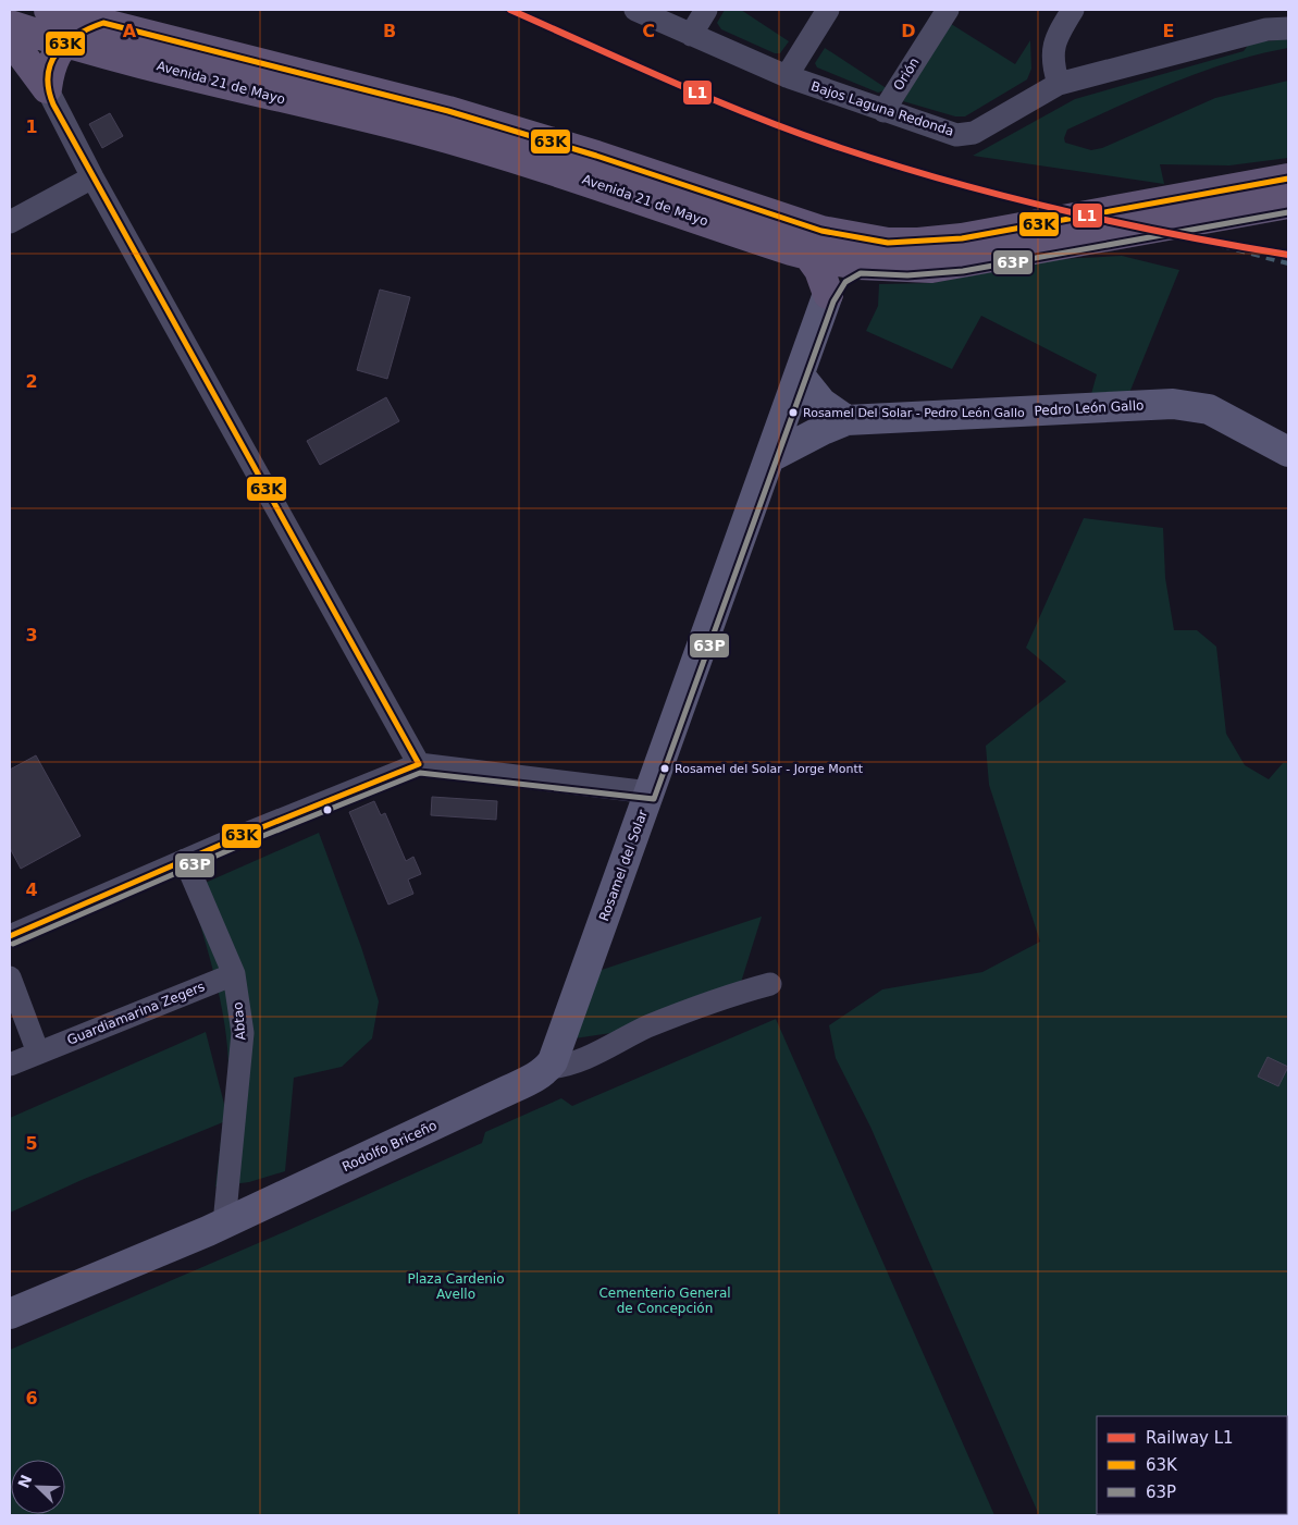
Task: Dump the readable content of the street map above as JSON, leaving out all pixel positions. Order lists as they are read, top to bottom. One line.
{"streets":{"main road":["Avenida 21 de Mayo"],"street":["Orión","Bajos Laguna Redonda","Pedro León Gallo","Rosamel del Solar","Guardiamarina Zegers","Abtao","Rodolfo Briceño"]},"crossings":[["Orión","Bajos Laguna Redonda"],["Pedro León Gallo","Rosamel del Solar"],["Rosamel del Solar","Rodolfo Briceño"],["Guardiamarina Zegers","Abtao"],["Abtao","Rodolfo Briceño"]],"parks":["Plaza Cardenio Avello","Cementerio General de Concepción"],"places":["Rosamel Del Solar - Pedro León Gallo","Rosamel del Solar - Jorge Montt"],"lines":["rail line L1","transit line 63K","transit line 63P"],"legend":["Railway L1","63K","63P"],"north":"top left","grid":{"columns":["A","B","C","D","E"],"rows":["1","2","3","4","5","6"]}}
